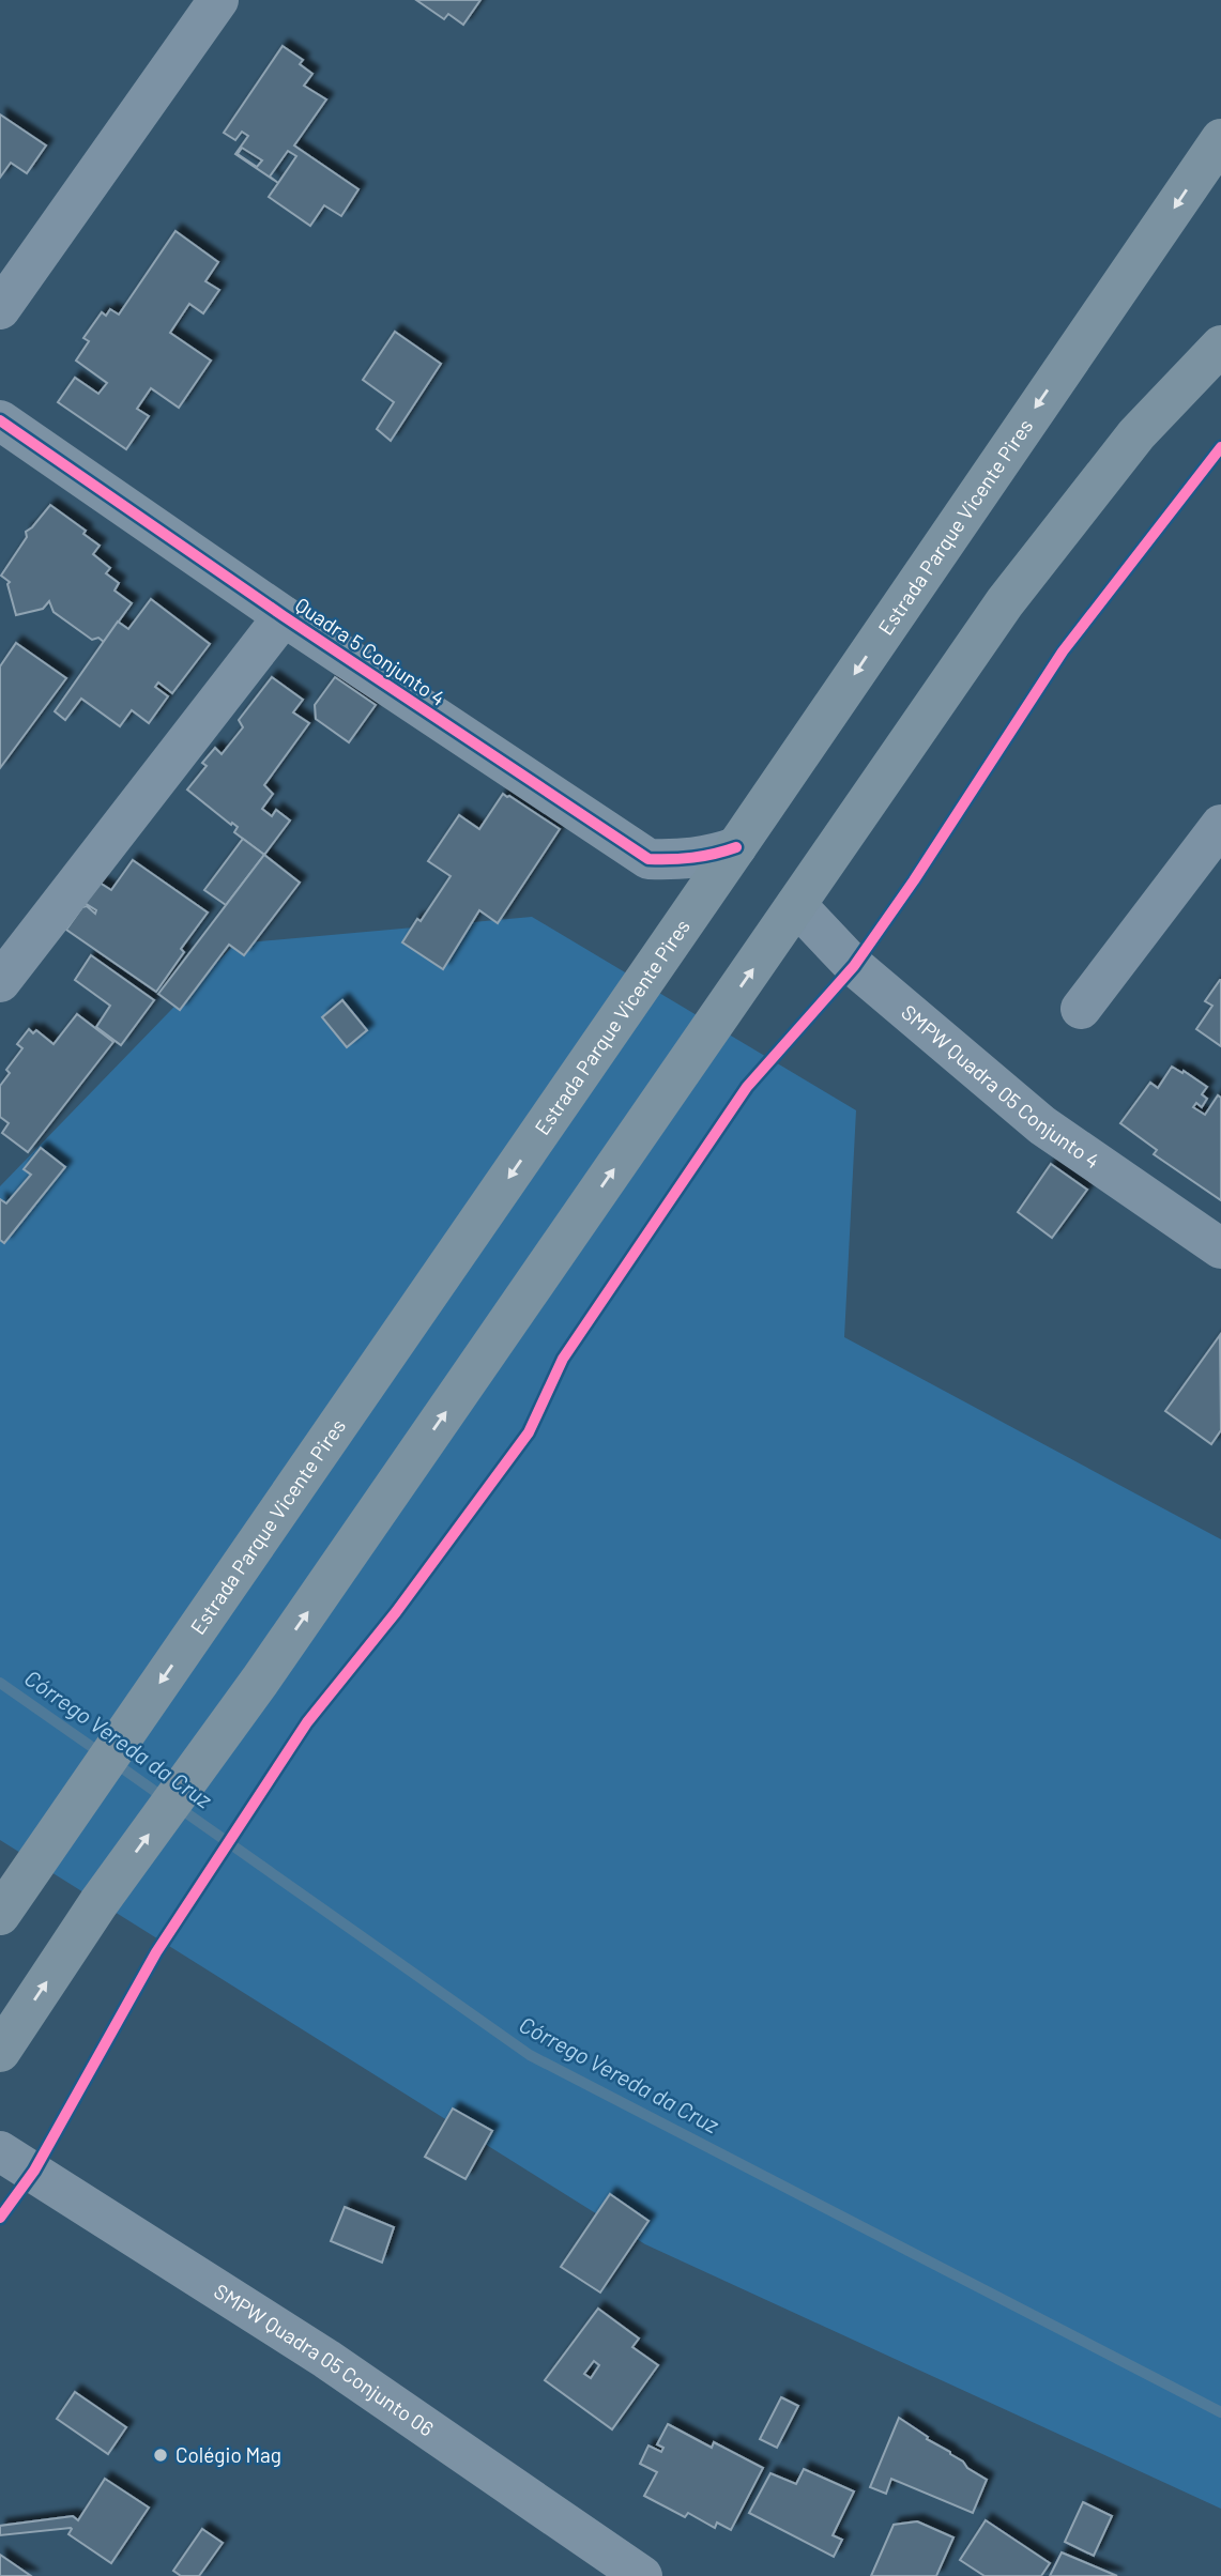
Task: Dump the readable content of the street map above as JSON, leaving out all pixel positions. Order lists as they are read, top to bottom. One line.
{"streets":{"main road":["Estrada Parque Vicente Pires"],"street":["Quadra 5 Conjunto 4","SMPW Quadra 05 Conjunto 4","SMPW Quadra 05 Conjunto 06"]},"crossings":[["Estrada Parque Vicente Pires","Quadra 5 Conjunto 4"]],"water":["Córrego Vereda da Cruz"],"places":["Colégio Mag"]}
